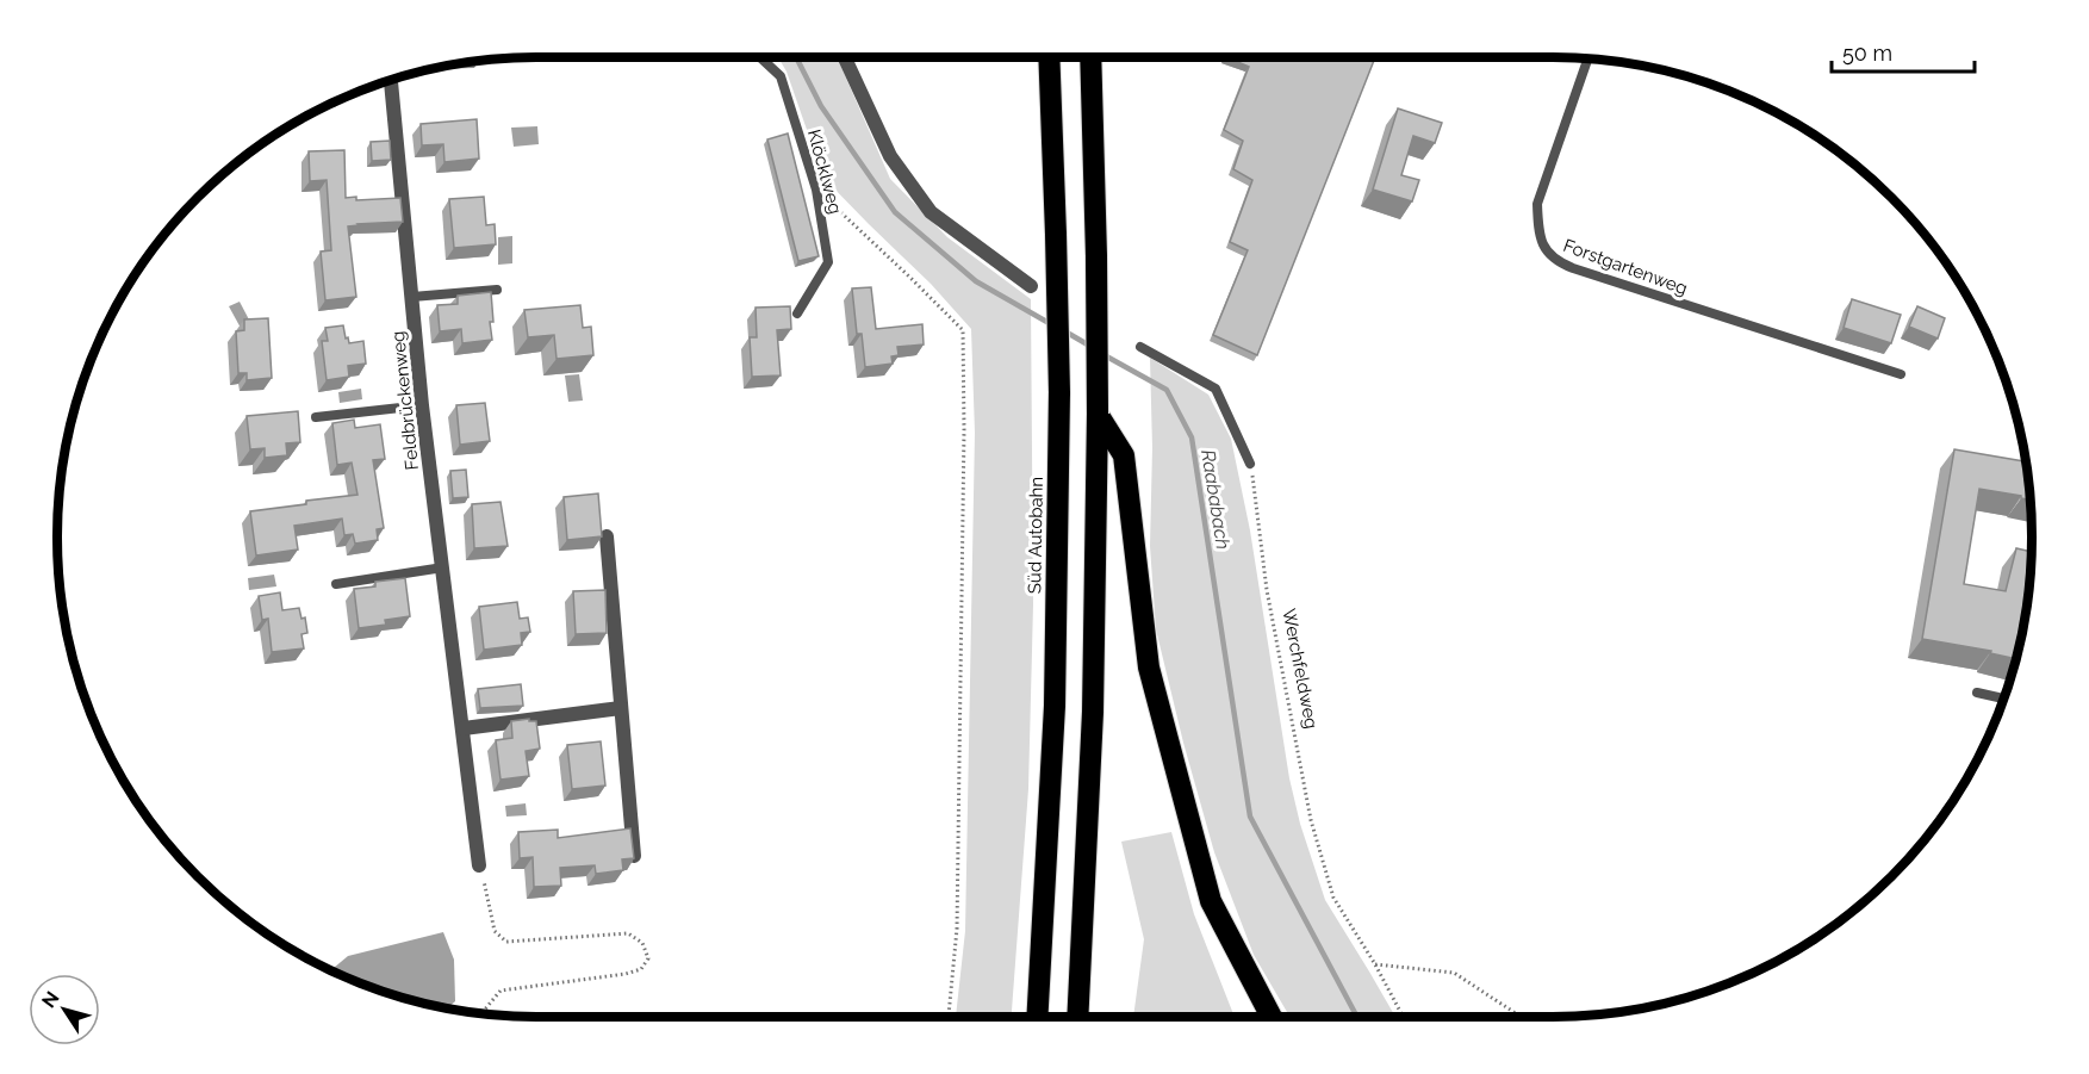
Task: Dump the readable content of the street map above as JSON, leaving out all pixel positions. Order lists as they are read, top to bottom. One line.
{"streets":{"highway":["Süd Autobahn"],"street":["Feldbrückenweg"],"lane":["Klöcklweg","Forstgartenweg"],"path":["Werchfeldweg"]},"water":["Raababach"],"scale_bar":"50 m","north":"top left"}
